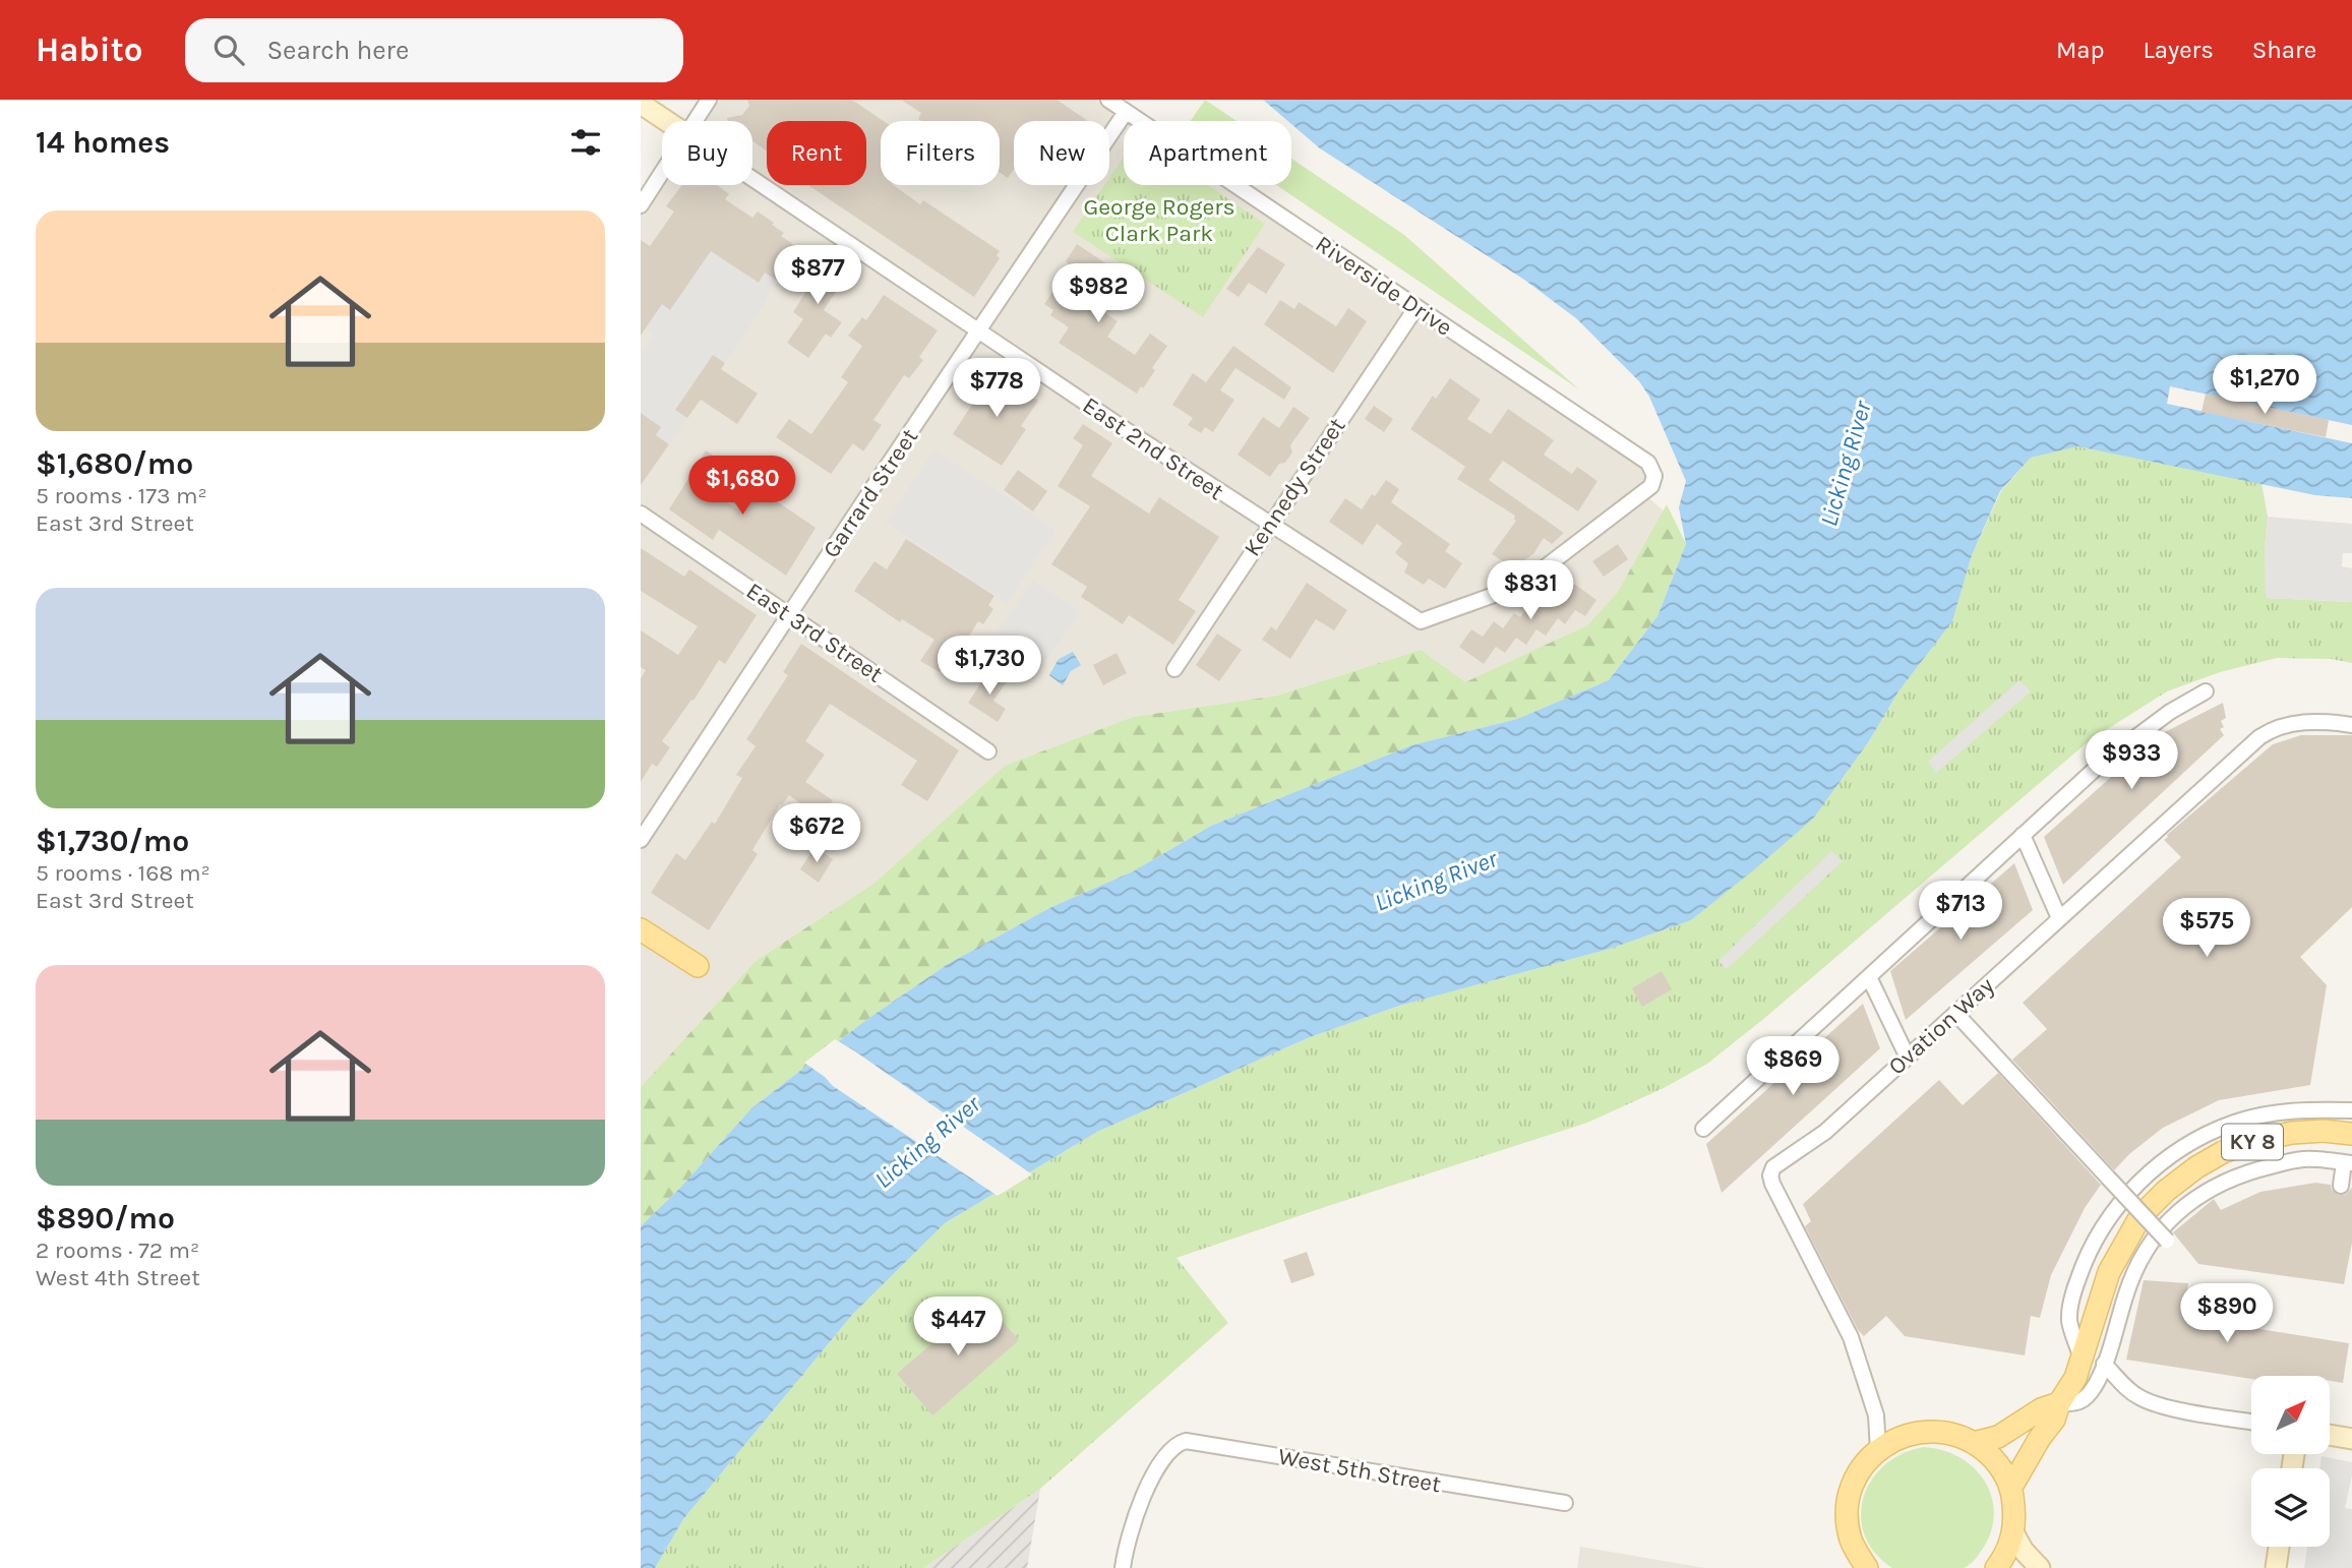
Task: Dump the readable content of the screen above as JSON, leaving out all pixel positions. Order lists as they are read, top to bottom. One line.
{"streets":{"main road":["KY 8"],"street":["Riverside Drive","East 2nd Street","Kennedy Street","Garrard Street","East 3rd Street","Ovation Way","West 5th Street"]},"crossings":[["Riverside Drive","East 2nd Street"],["Riverside Drive","Kennedy Street"],["Riverside Drive","Garrard Street"],["East 2nd Street","Kennedy Street"],["East 2nd Street","Garrard Street"],["Garrard Street","East 3rd Street"]],"water":["Licking River"],"parks":["George Rogers Clark Park"],"north":"top right","page":{"header":"Habito","search":"Search here","nav":["Map","Layers","Share"],"heading":"14 homes","chip":["Buy","Rent","Filters","New","Apartment"],"list":[{"name":"$1,680/mo","note":"5 rooms · 173 m² · East 3rd Street"},{"name":"$1,730/mo","note":"5 rooms · 168 m² · East 3rd Street"},{"name":"$890/mo","note":"2 rooms · 72 m² · West 4th Street"}],"price":["$877","$982","$1,270","$778","$1,680","$831","$1,730","$933","$672","$713","$575","$869","$890","$447"]}}
